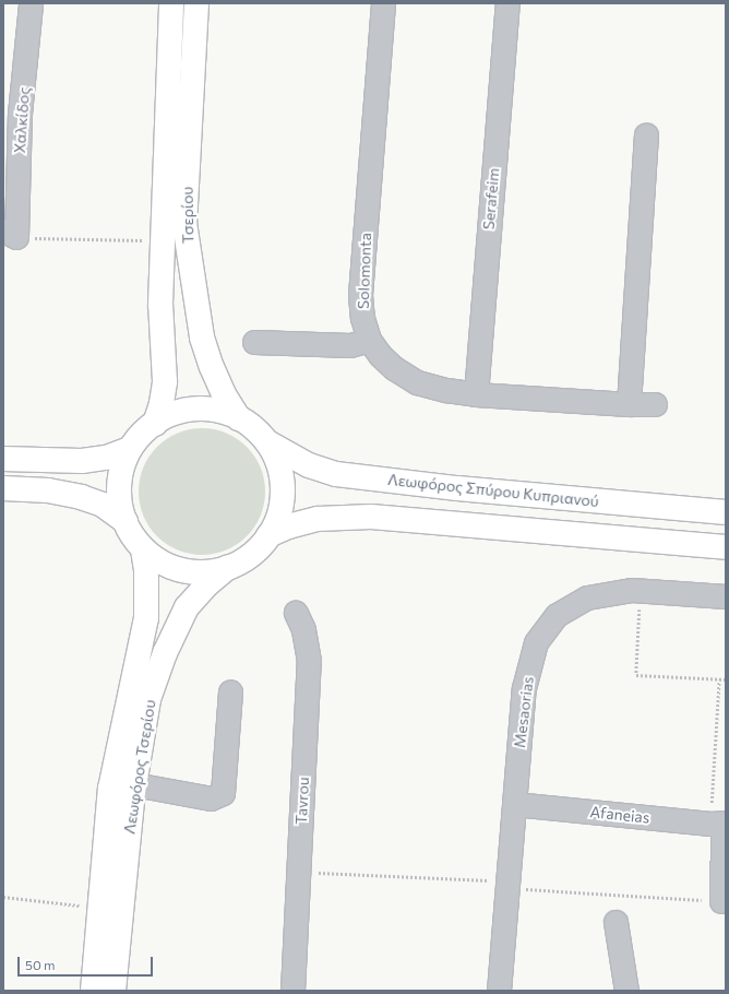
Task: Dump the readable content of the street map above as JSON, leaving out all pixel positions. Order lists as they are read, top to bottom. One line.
{"streets":{"main road":["Τσερίου","Λεωφόρος Σπύρου Κυπριανού","Λεωφόρος Τσερίου"],"street":["Χαλκίδος","Serafeim","Solomonta","Mesaorias","Tavrou","Afaneias"]},"crossings":[["Serafeim","Solomonta"],["Mesaorias","Afaneias"]],"scale_bar":"50 m"}
